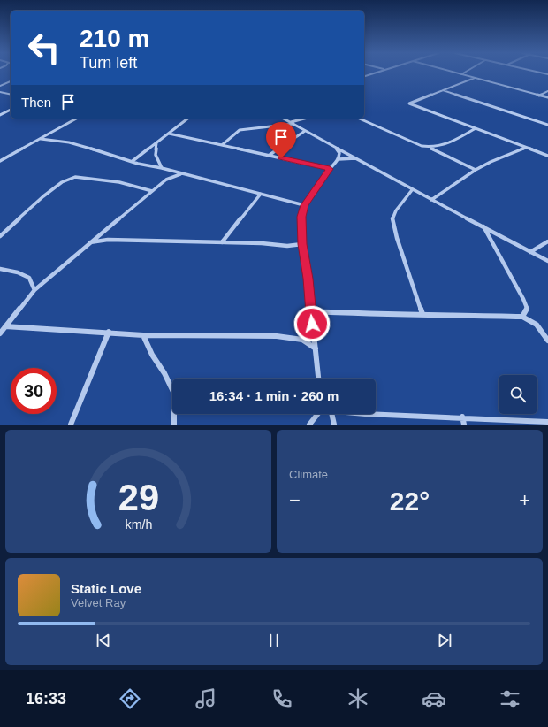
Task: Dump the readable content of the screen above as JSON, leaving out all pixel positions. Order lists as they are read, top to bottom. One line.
{"page":{"turn":["210 m","Turn left"],"then":"Then","limit":"30","trip":"16:34 · 1 min · 260 m","tile":"Climate","heat":["−","22°","+"],"song":["Static Love","Velvet Ray"],"tabs":"16:33","gauge":["29","km/h"]}}
